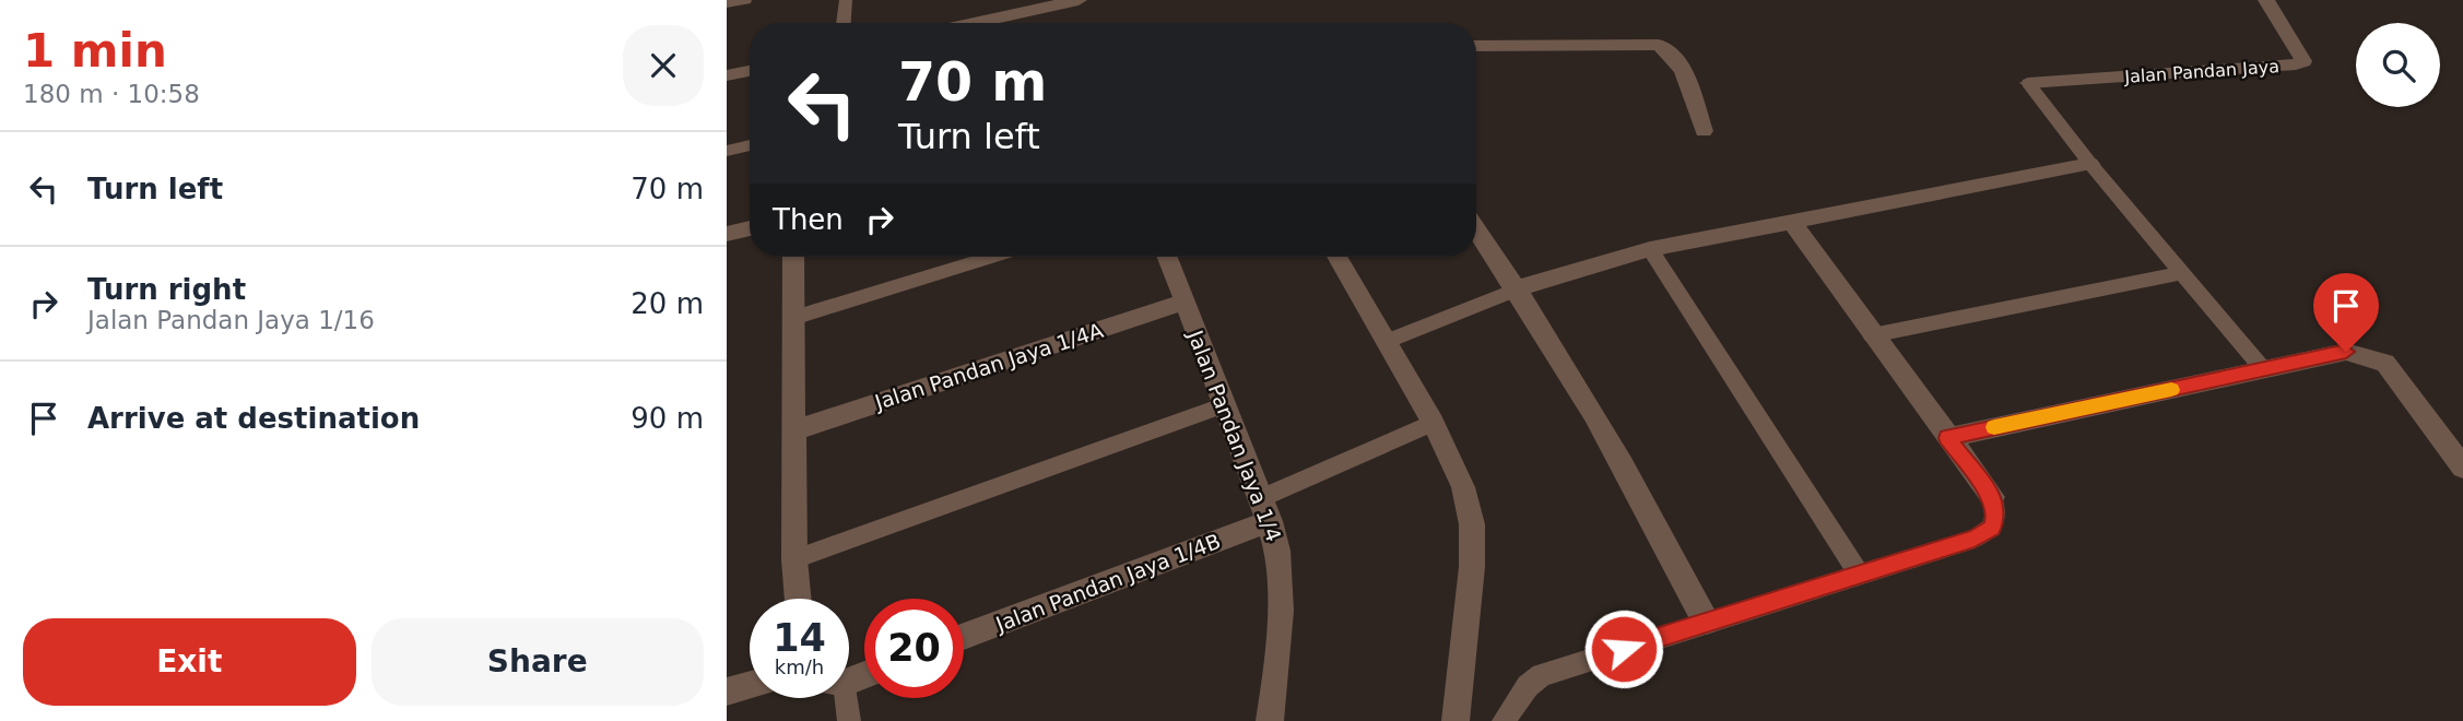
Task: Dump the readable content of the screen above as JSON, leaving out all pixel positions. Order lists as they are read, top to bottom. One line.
{"streets":{"street":["Jalan Pandan Jaya","Jalan Pandan Jaya 1/4A","Jalan Pandan Jaya 1/4","Jalan Pandan Jaya 1/4B"]},"crossings":[["Jalan Pandan Jaya 1/4A","Jalan Pandan Jaya 1/4"],["Jalan Pandan Jaya 1/4","Jalan Pandan Jaya 1/4B"]],"page":{"heading":["1 min","180 m · 10:58"],"turn":["70 m","Turn left"],"list":[{"name":"Turn left","value":"70 m"},{"name":"Turn right","note":"Jalan Pandan Jaya 1/16","value":"20 m"},{"name":"Arrive at destination","value":"90 m"}],"then":"Then","speed":"14 km/h","limit":"20","buttons":["Exit","Share"]}}
